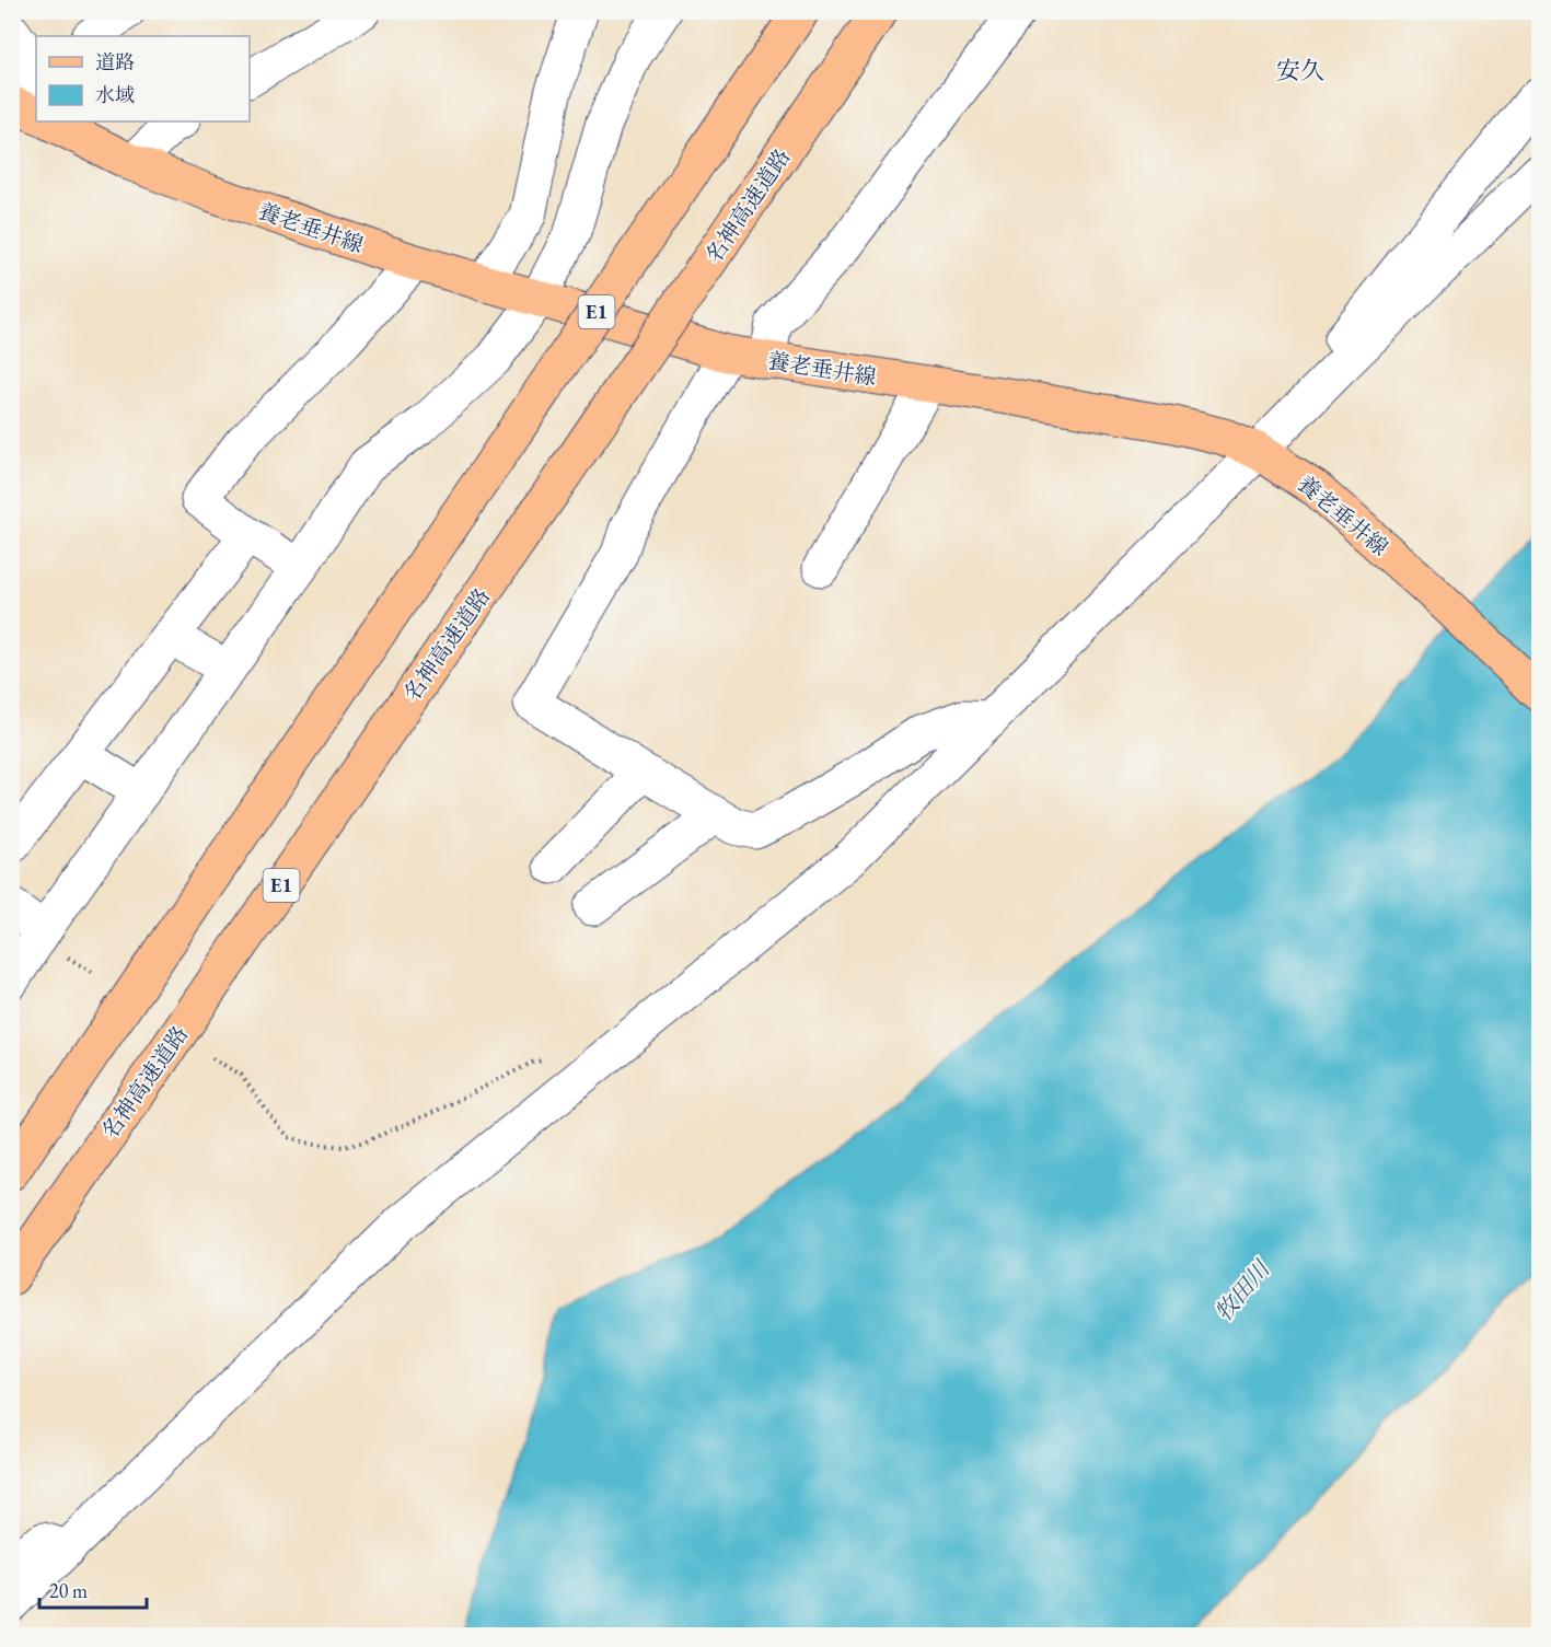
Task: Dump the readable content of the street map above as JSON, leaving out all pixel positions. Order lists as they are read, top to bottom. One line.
{"streets":{"main road":["名神高速道路","養老垂井線","E1"]},"districts":["安久"],"water":["牧田川"],"legend":["道路","水域"],"scale_bar":"20 m"}
